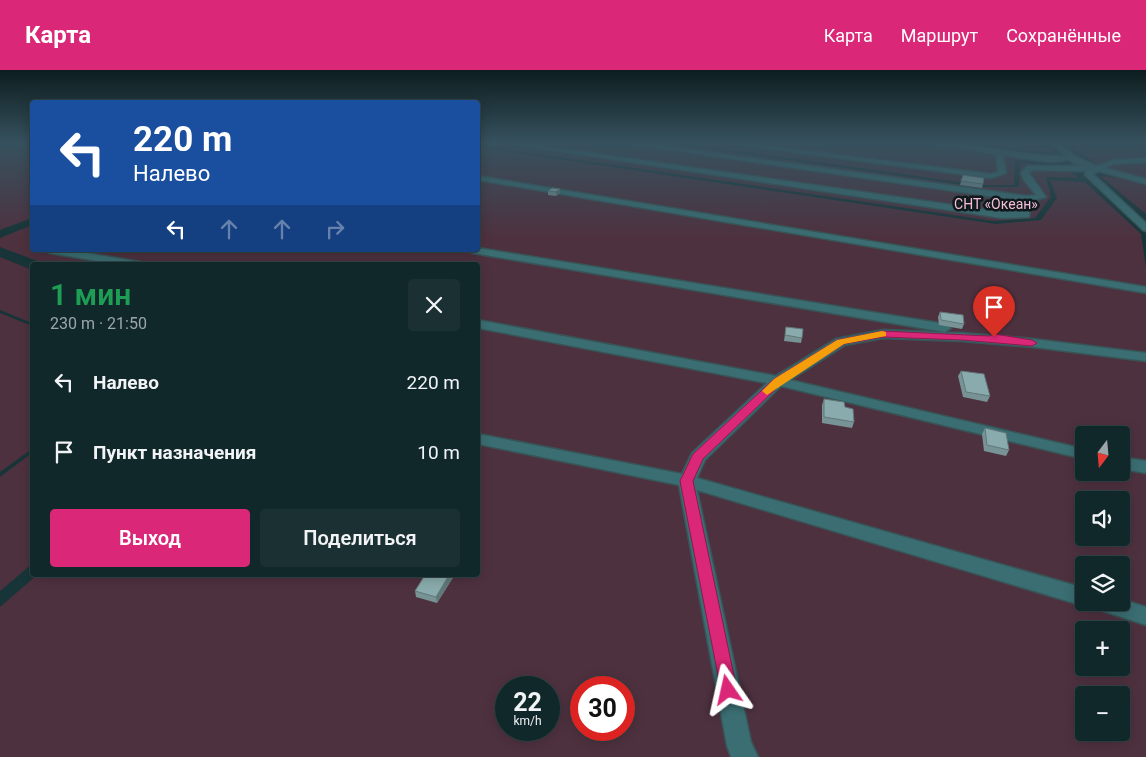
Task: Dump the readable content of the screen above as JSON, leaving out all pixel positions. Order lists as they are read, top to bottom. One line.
{"parks":["СНТ «Океан»"],"north":"bottom","page":{"header":"Карта","nav":["Карта","Маршрут","Сохранённые"],"turn":["220 m","Налево"],"heading":["1 мин","230 m · 21:50"],"list":[{"name":"Налево","value":"220 m"},{"name":"Пункт назначения","value":"10 m"}],"map_buttons":["+","−"],"buttons":["Выход","Поделиться"],"speed":"22 km/h","limit":"30"}}
